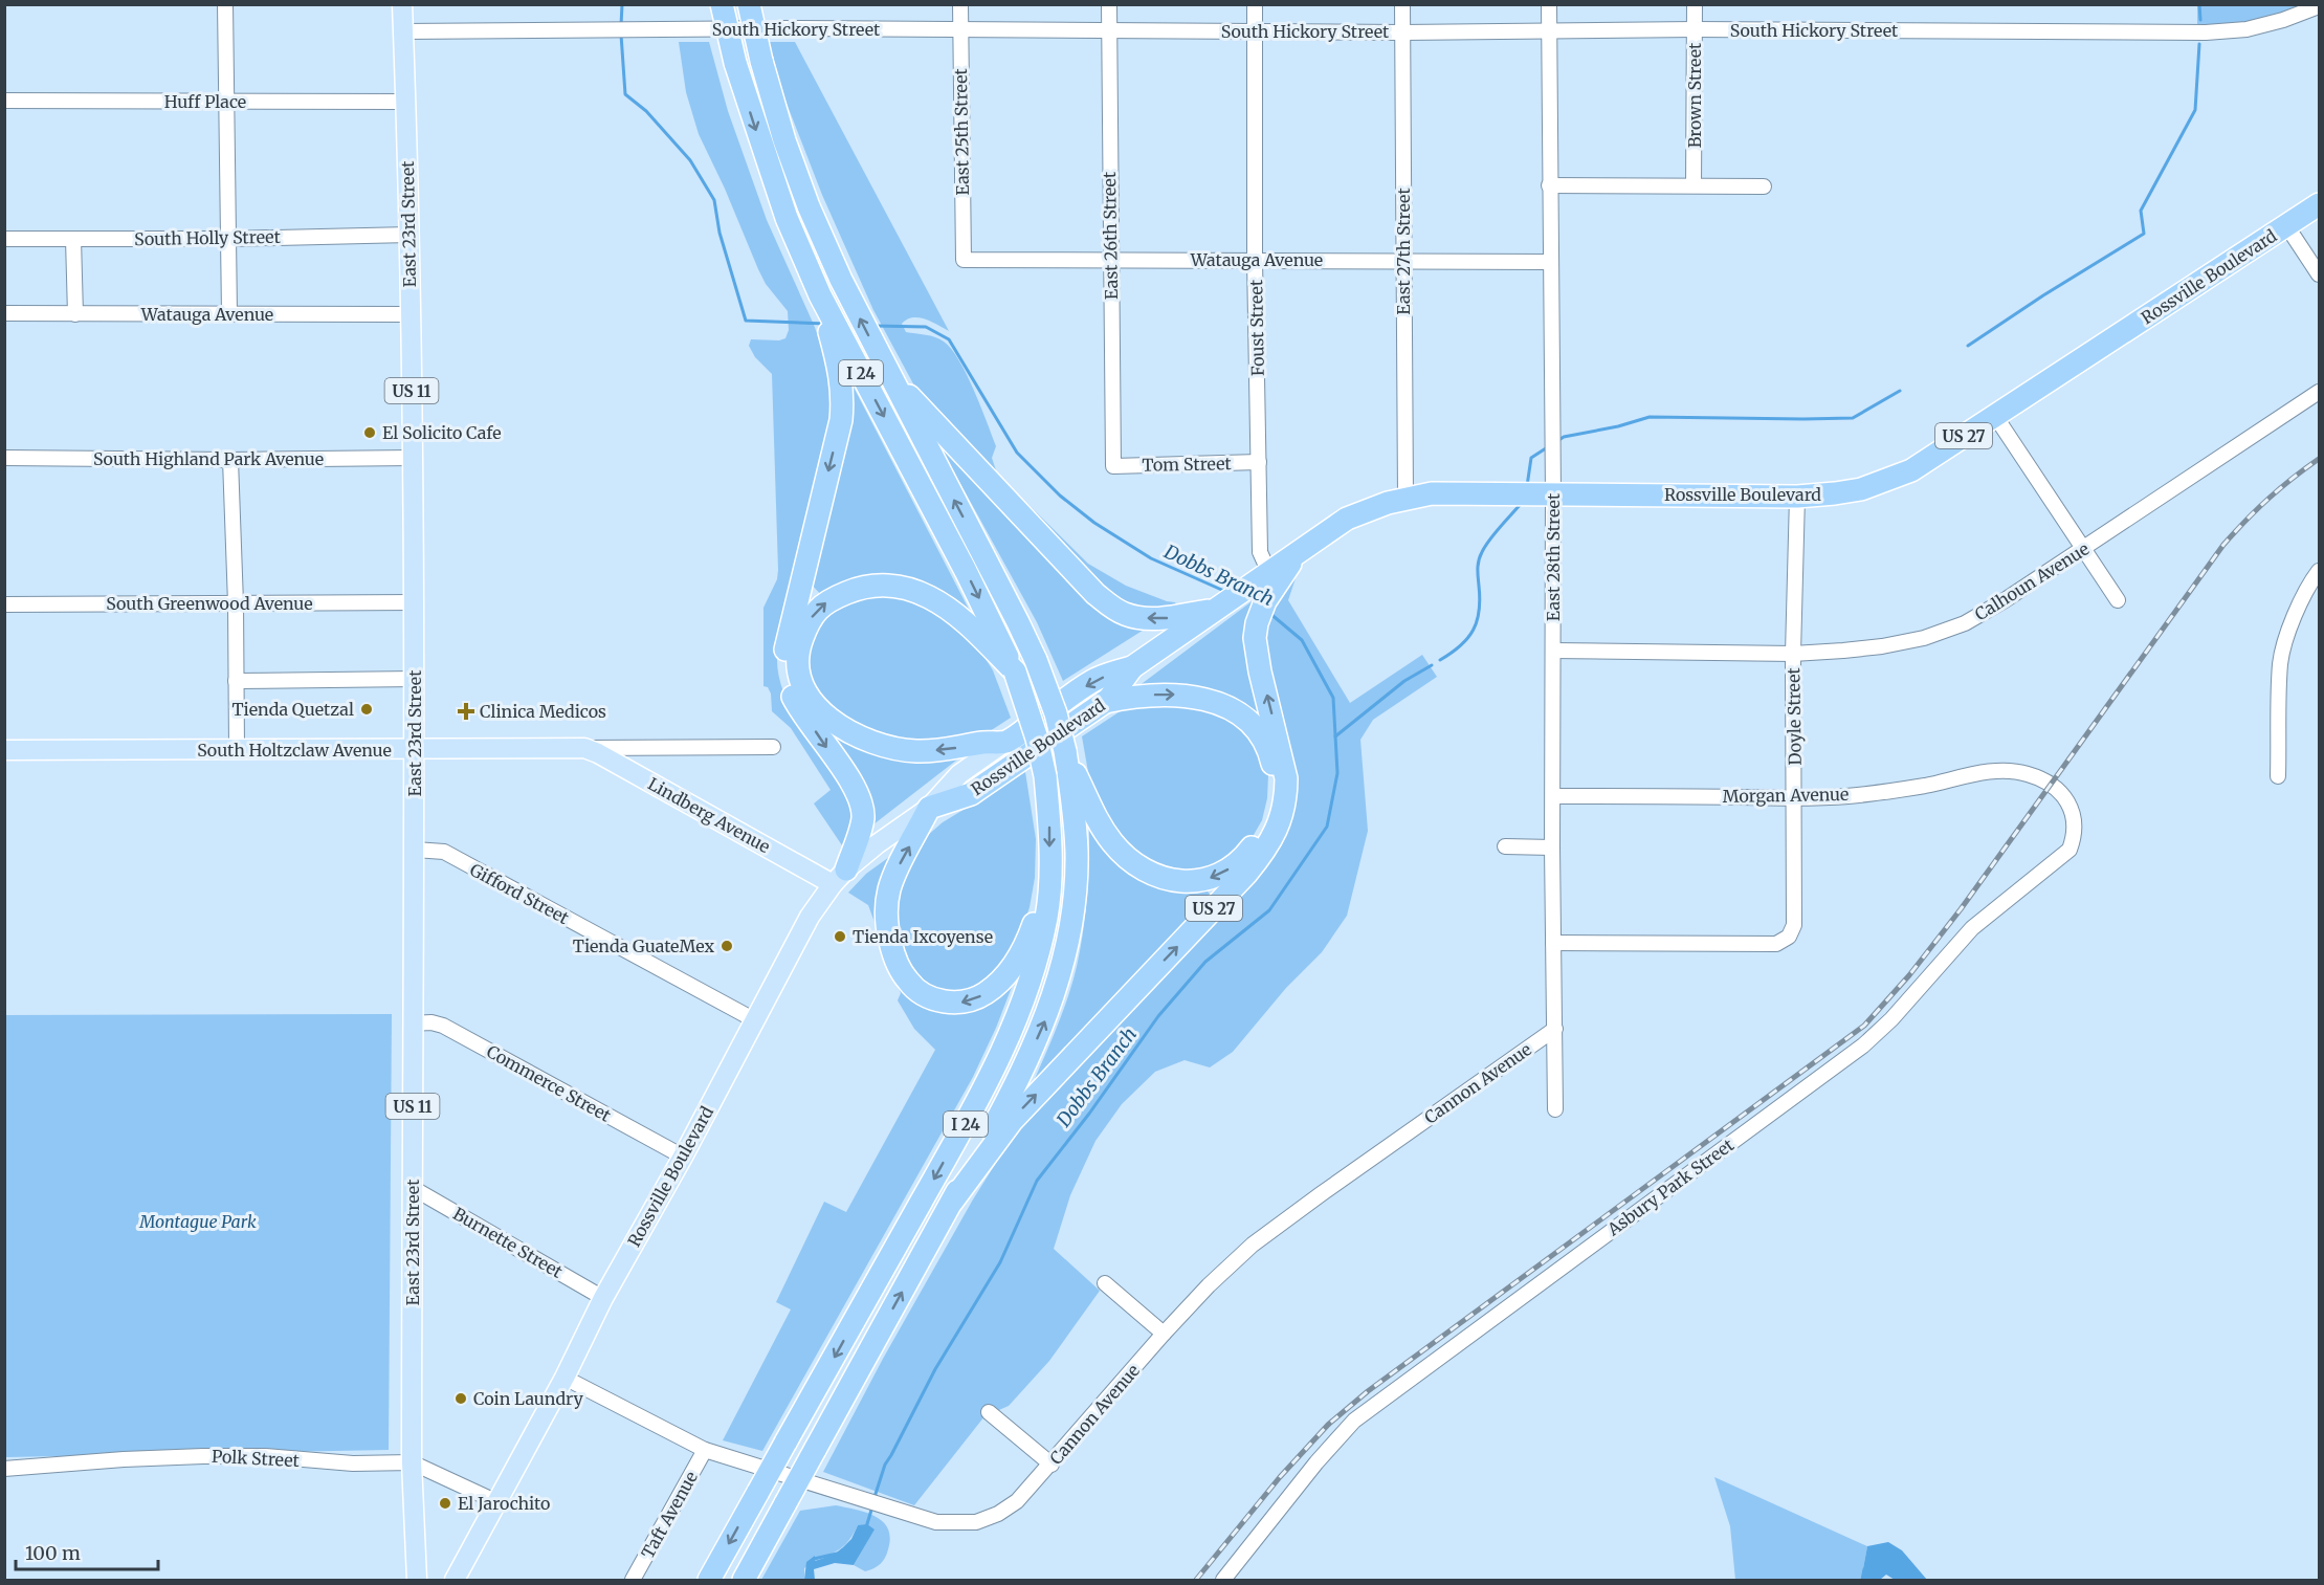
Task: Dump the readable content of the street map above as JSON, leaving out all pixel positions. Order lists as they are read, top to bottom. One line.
{"streets":{"highway":["Rossville Boulevard","I 24","US 27"],"main road":["East 23rd Street","US 11","South Holtzclaw Avenue","Lindberg Avenue"],"street":["South Hickory Street","Brown Street","Huff Place","East 25th Street","East 26th Street","South Holly Street","East 27th Street","Watauga Avenue","Foust Street","South Highland Park Avenue","Tom Street","East 28th Street","Calhoun Avenue","South Greenwood Avenue","Doyle Street","Morgan Avenue","Gifford Street","Commerce Street","Cannon Avenue","Asbury Park Street","Burnette Street","Polk Street","Taft Avenue"]},"crossings":[["South Hickory Street","Brown Street"],["South Hickory Street","East 25th Street"],["South Hickory Street","East 23rd Street"],["South Hickory Street","East 26th Street"],["South Hickory Street","East 27th Street"],["South Hickory Street","Foust Street"],["South Hickory Street","East 28th Street"],["Huff Place","East 23rd Street"],["East 25th Street","Watauga Avenue"],["East 23rd Street","South Holly Street"],["East 23rd Street","Watauga Avenue"],["East 23rd Street","South Highland Park Avenue"],["East 23rd Street","South Greenwood Avenue"],["East 23rd Street","South Holtzclaw Avenue"],["East 23rd Street","Gifford Street"],["East 23rd Street","Commerce Street"],["East 23rd Street","Burnette Street"],["East 23rd Street","Polk Street"],["East 26th Street","Watauga Avenue"],["East 26th Street","Tom Street"],["East 27th Street","Watauga Avenue"],["East 27th Street","Rossville Boulevard"],["Watauga Avenue","Foust Street"],["Watauga Avenue","East 28th Street"],["Rossville Boulevard","Foust Street"],["Rossville Boulevard","US 27"],["Rossville Boulevard","East 28th Street"],["Rossville Boulevard","Doyle Street"],["Rossville Boulevard","Lindberg Avenue"],["Rossville Boulevard","Gifford Street"],["Rossville Boulevard","Commerce Street"],["Rossville Boulevard","Cannon Avenue"],["Rossville Boulevard","Burnette Street"],["Rossville Boulevard","Polk Street"],["Foust Street","Tom Street"],["I 24","US 27"],["East 28th Street","Calhoun Avenue"],["East 28th Street","Doyle Street"],["East 28th Street","Morgan Avenue"],["East 28th Street","Cannon Avenue"],["Calhoun Avenue","Doyle Street"],["Doyle Street","Morgan Avenue"],["South Holtzclaw Avenue","Lindberg Avenue"],["Morgan Avenue","Asbury Park Street"],["Cannon Avenue","Taft Avenue"]],"water":["Dobbs Branch"],"parks":["Montague Park"],"places":{"other":["El Solicito Cafe","Tienda Quetzal","Tienda Ixcoyense","Tienda GuateMex","Coin Laundry","El Jarochito"],"health":["Clinica Medicos"]},"scale_bar":"100 m"}
